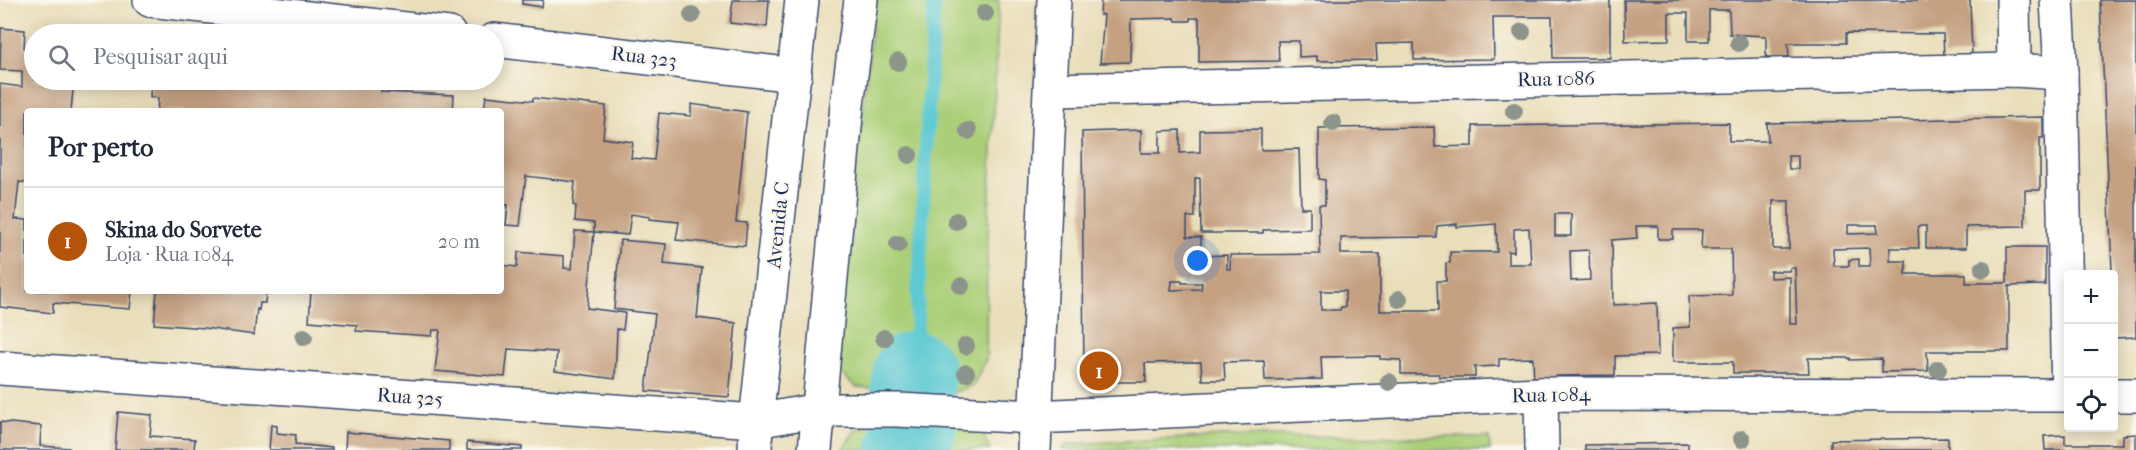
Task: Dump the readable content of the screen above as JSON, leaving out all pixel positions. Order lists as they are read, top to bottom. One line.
{"streets":{"street":["Rua 323","Rua 1086","Avenida C","Rua 1084","Rua 325"]},"crossings":[["Rua 323","Avenida C"],["Avenida C","Rua 325"],["Rua 1084","Rua 325"]],"page":{"search":"Pesquisar aqui","heading":"Por perto","list":[{"mark":"1","name":"Skina do Sorvete","note":"Loja · Rua 1084","value":"20 m"}],"map_buttons":["+","−"],"pins":"1"}}
